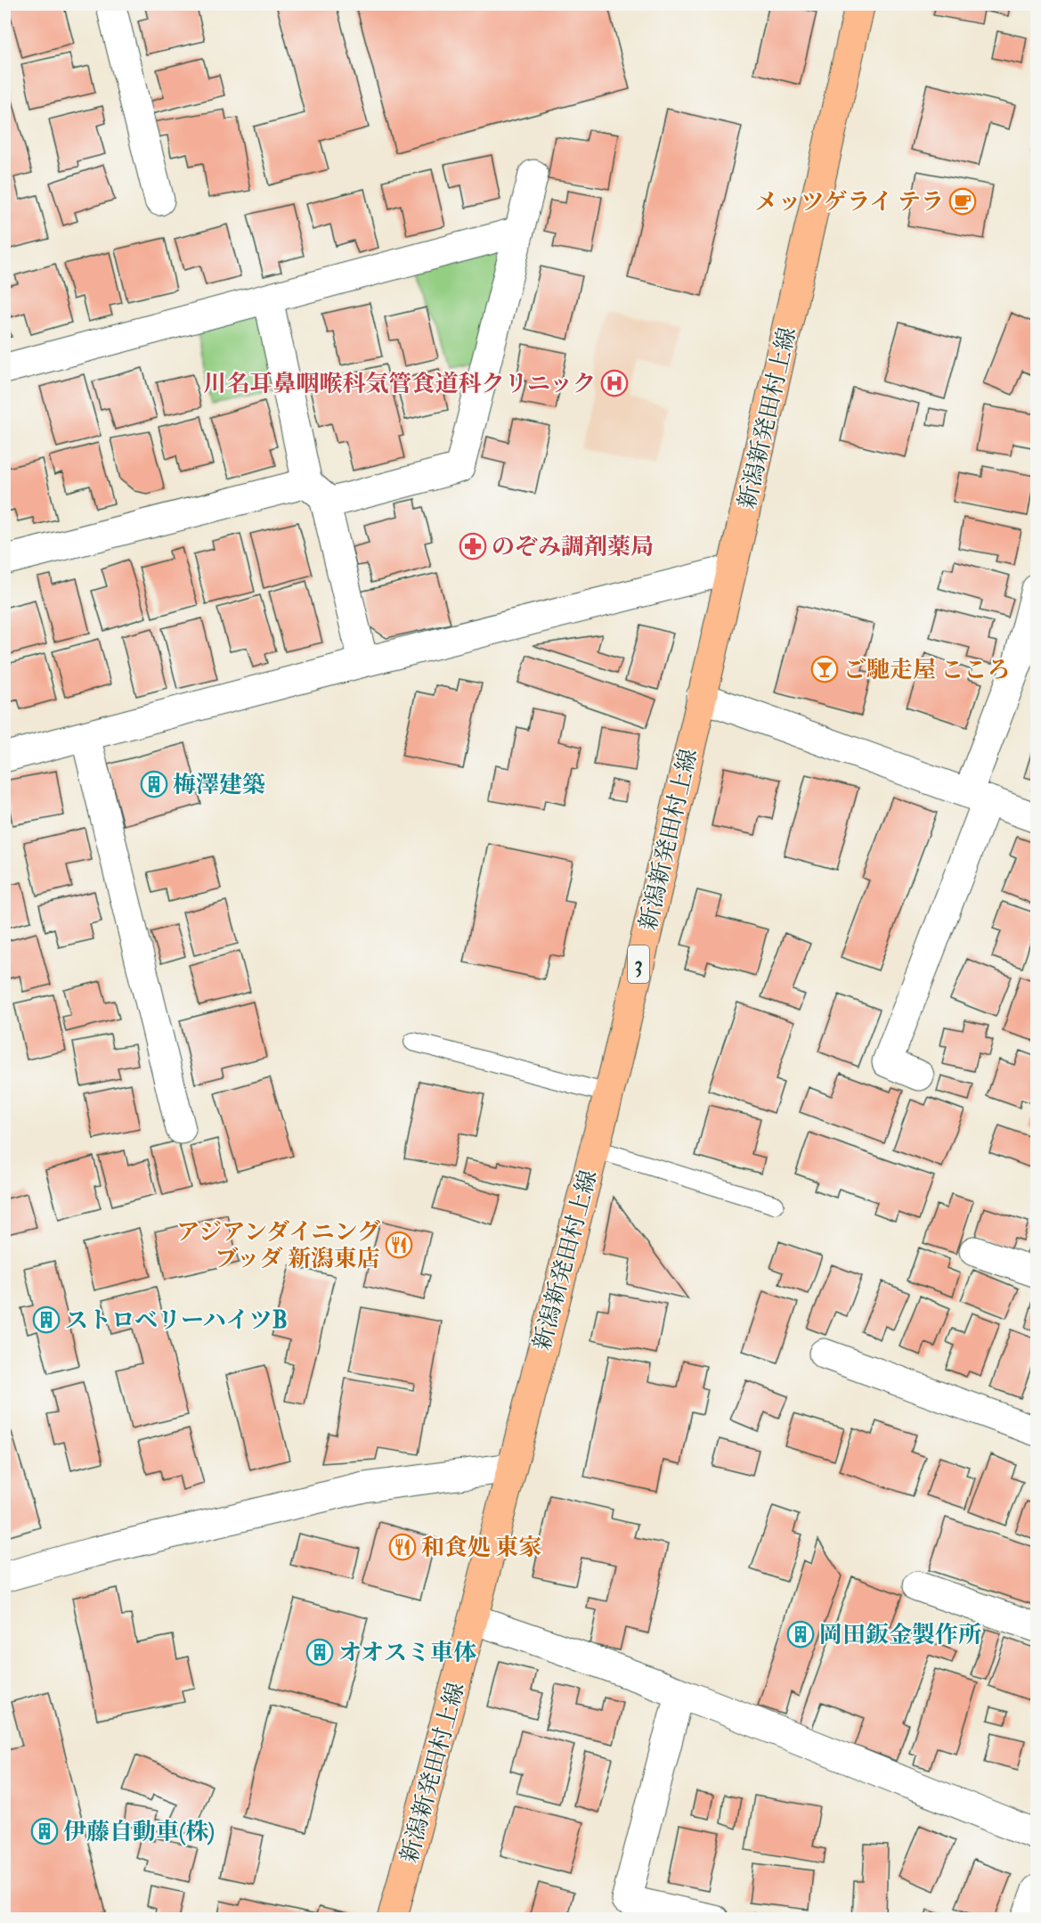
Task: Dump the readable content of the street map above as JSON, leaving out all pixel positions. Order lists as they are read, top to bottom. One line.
{"streets":{"main road":["新潟新発田村上線","3"]},"places":{"cafe":["メッツゲライ テラ"],"hospital":["川名耳鼻咽喉科気管食道科クリニック"],"pharmacy":["のぞみ調剤薬局"],"bar":["ご馳走屋 こころ"],"building":["梅澤建築","ストロベリーハイツB","岡田鈑金製作所","オオスミ車体","伊藤自動車(株)"],"restaurant":["アジアンダイニング ブッダ 新潟東店","和食処 東家"]}}
